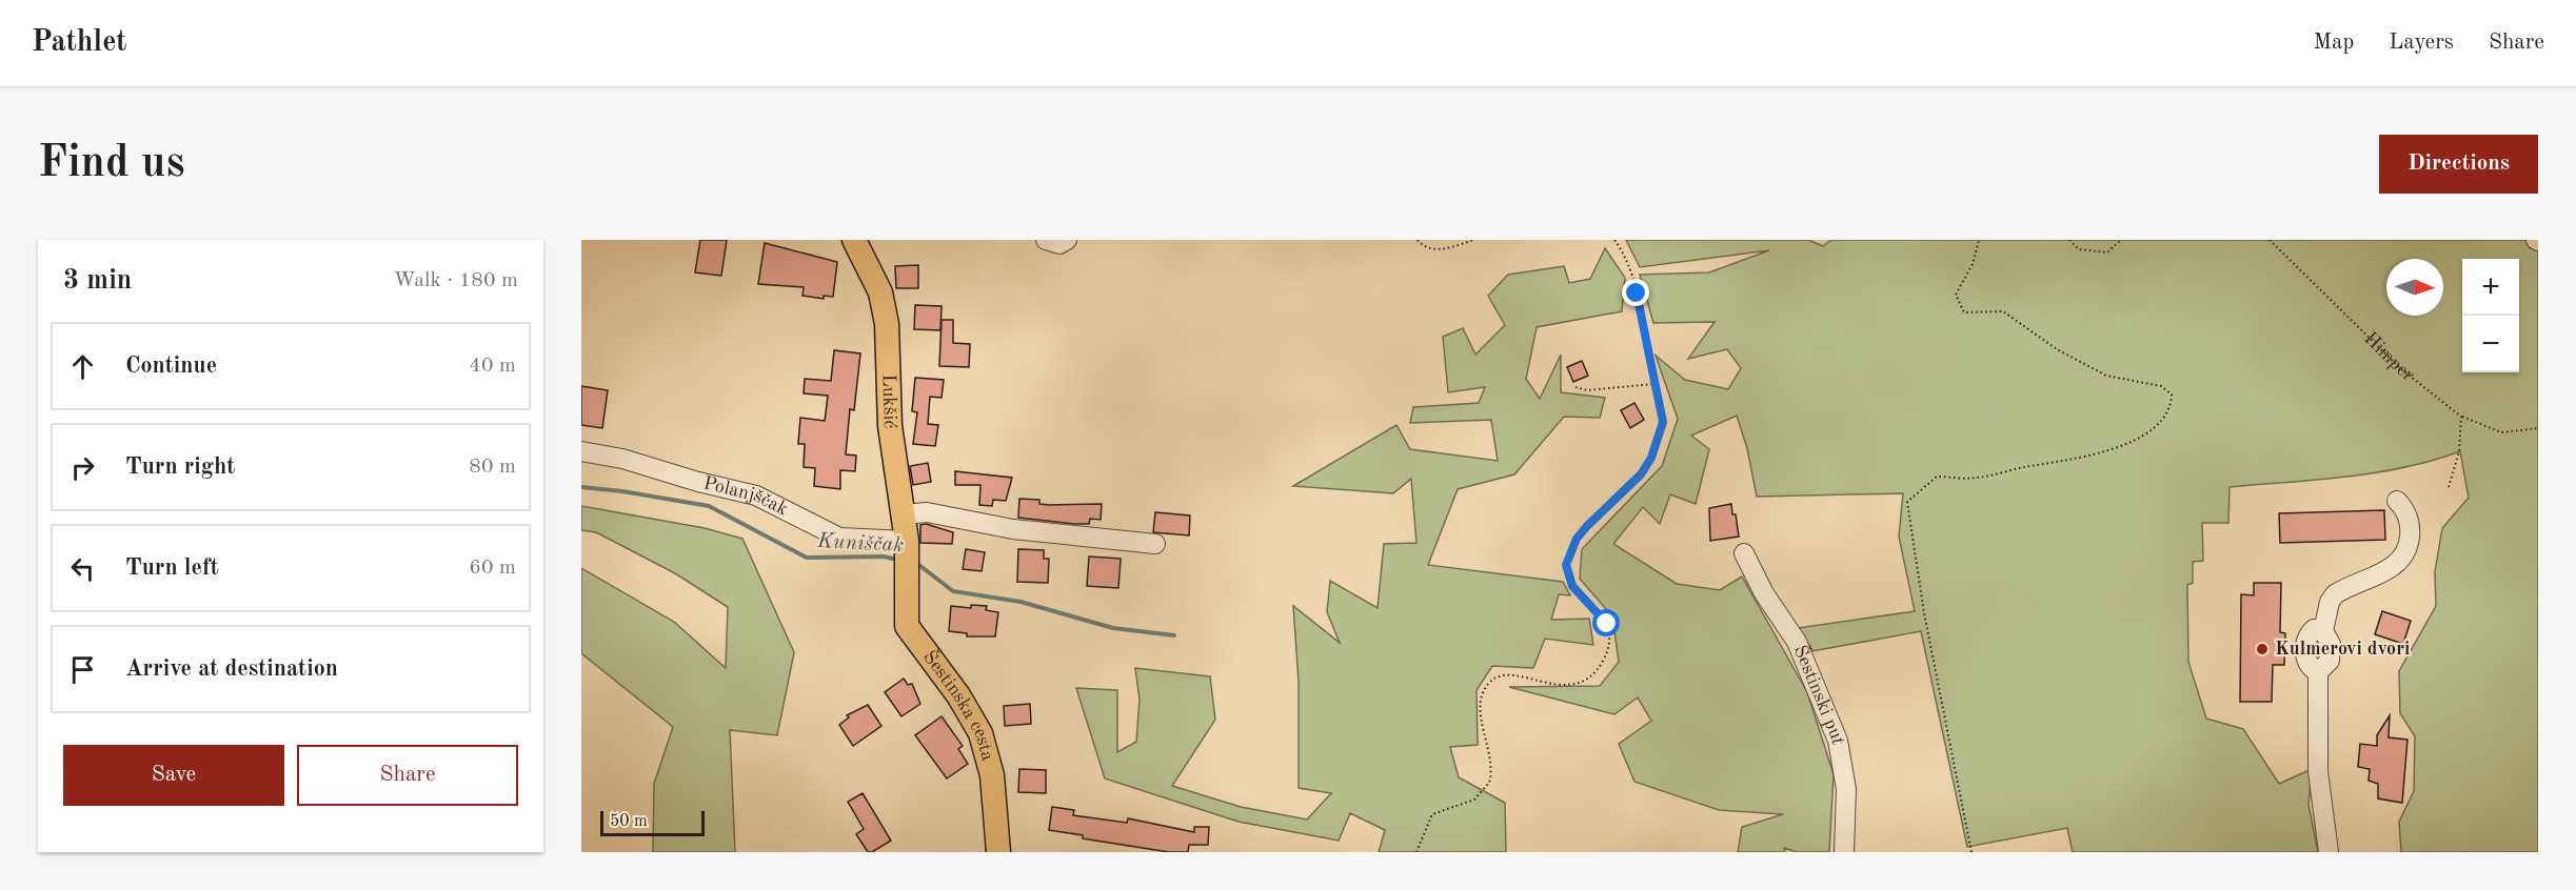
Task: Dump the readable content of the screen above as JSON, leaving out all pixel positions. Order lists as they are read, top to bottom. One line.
{"streets":{"main road":["Lukšić","Šestinska cesta"],"street":["Polanjščak","Šestinski put"],"path":["Himper"]},"crossings":[["Lukšić","Polanjščak"],["Lukšić","Šestinska cesta"],["Polanjščak","Šestinska cesta"]],"water":["Kuniščak"],"places":["Kulmerovi dvori"],"scale_bar":"50 m","north":"right","page":{"header":"Pathlet","nav":["Map","Layers","Share"],"buttons":["Directions",["Save","Share"]],"title":"Find us","heading":["3 min","Walk · 180 m"],"map_buttons":["+","−"],"list":[["Continue","40 m"],["Turn right","80 m"],["Turn left","60 m"],"Arrive at destination"],"scale":"50 m"}}
